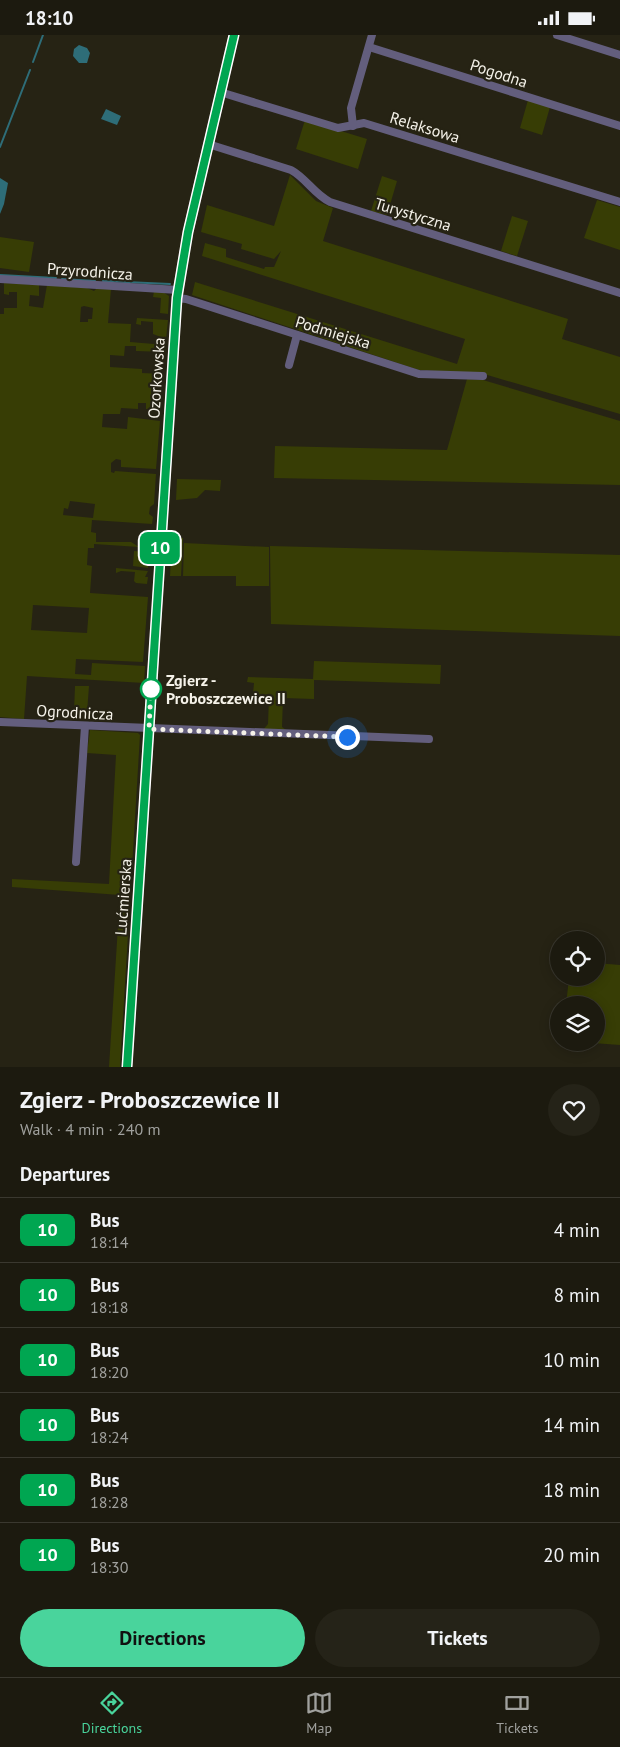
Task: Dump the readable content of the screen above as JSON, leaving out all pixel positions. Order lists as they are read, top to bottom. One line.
{"streets":{"main road":["Ozorkowska","Lućmierska"],"street":["Pogodna","Relaksowa","Turystyczna","Przyrodnicza","Podmiejska","Ogrodnicza"]},"crossings":[["Relaksowa","Ozorkowska"],["Turystyczna","Ozorkowska"],["Przyrodnicza","Podmiejska"],["Przyrodnicza","Ozorkowska"],["Podmiejska","Ozorkowska"],["Ozorkowska","Ogrodnicza"],["Ozorkowska","Lućmierska"],["Ogrodnicza","Lućmierska"]],"places":["Zgierz - Proboszczewice II"],"lines":["bus line 10"],"page":{"status":"18:10","on_map":"10","heading":[["Zgierz - Proboszczewice II","Walk · 4 min · 240 m"],"Departures"],"list":[{"mark":"10","name":"Bus","note":"18:14","value":"4 min"},{"mark":"10","name":"Bus","note":"18:18","value":"8 min"},{"mark":"10","name":"Bus","note":"18:20","value":"10 min"},{"mark":"10","name":"Bus","note":"18:24","value":"14 min"},{"mark":"10","name":"Bus","note":"18:28","value":"18 min"},{"mark":"10","name":"Bus","note":"18:30","value":"20 min"}],"buttons":["Directions","Tickets"],"tabs":["Directions","Map","Tickets"]}}
